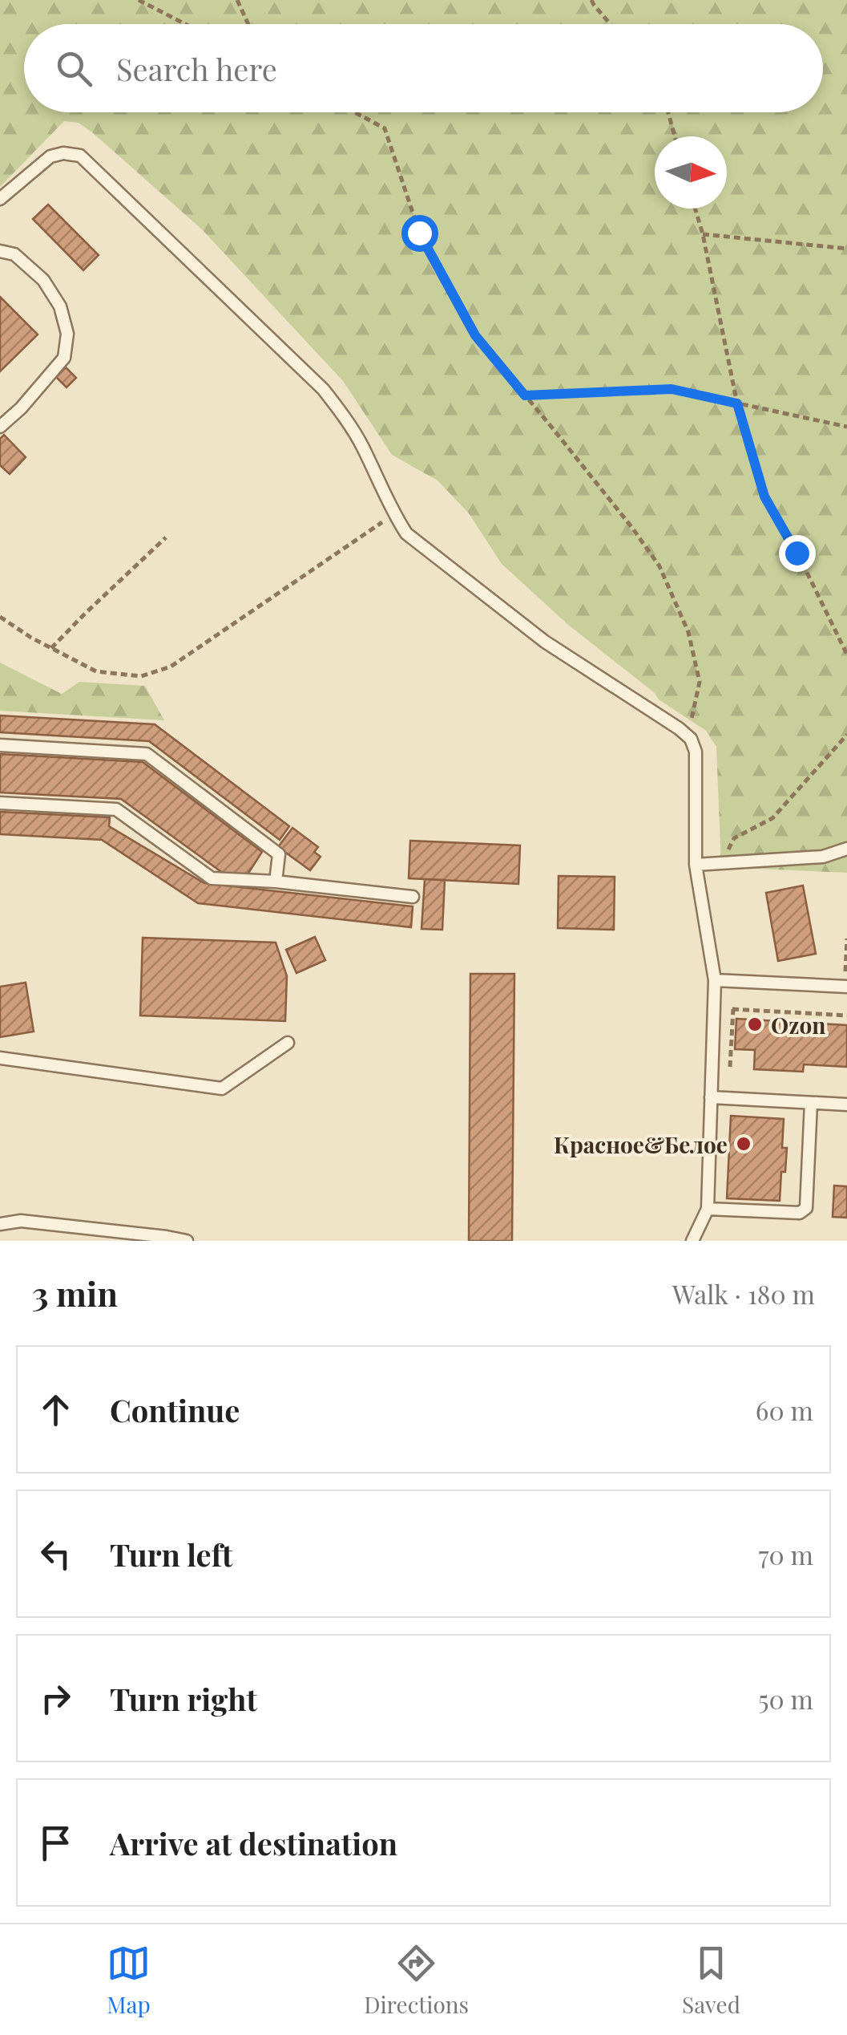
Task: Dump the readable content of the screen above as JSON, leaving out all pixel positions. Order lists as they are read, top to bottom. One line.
{"places":["Ozon","Красное&Белое"],"north":"right","page":{"search":"Search here","heading":["3 min","Walk · 180 m"],"list":[["Continue","60 m"],["Turn left","70 m"],["Turn right","50 m"],"Arrive at destination"],"nav":["Map","Directions","Saved"]}}
